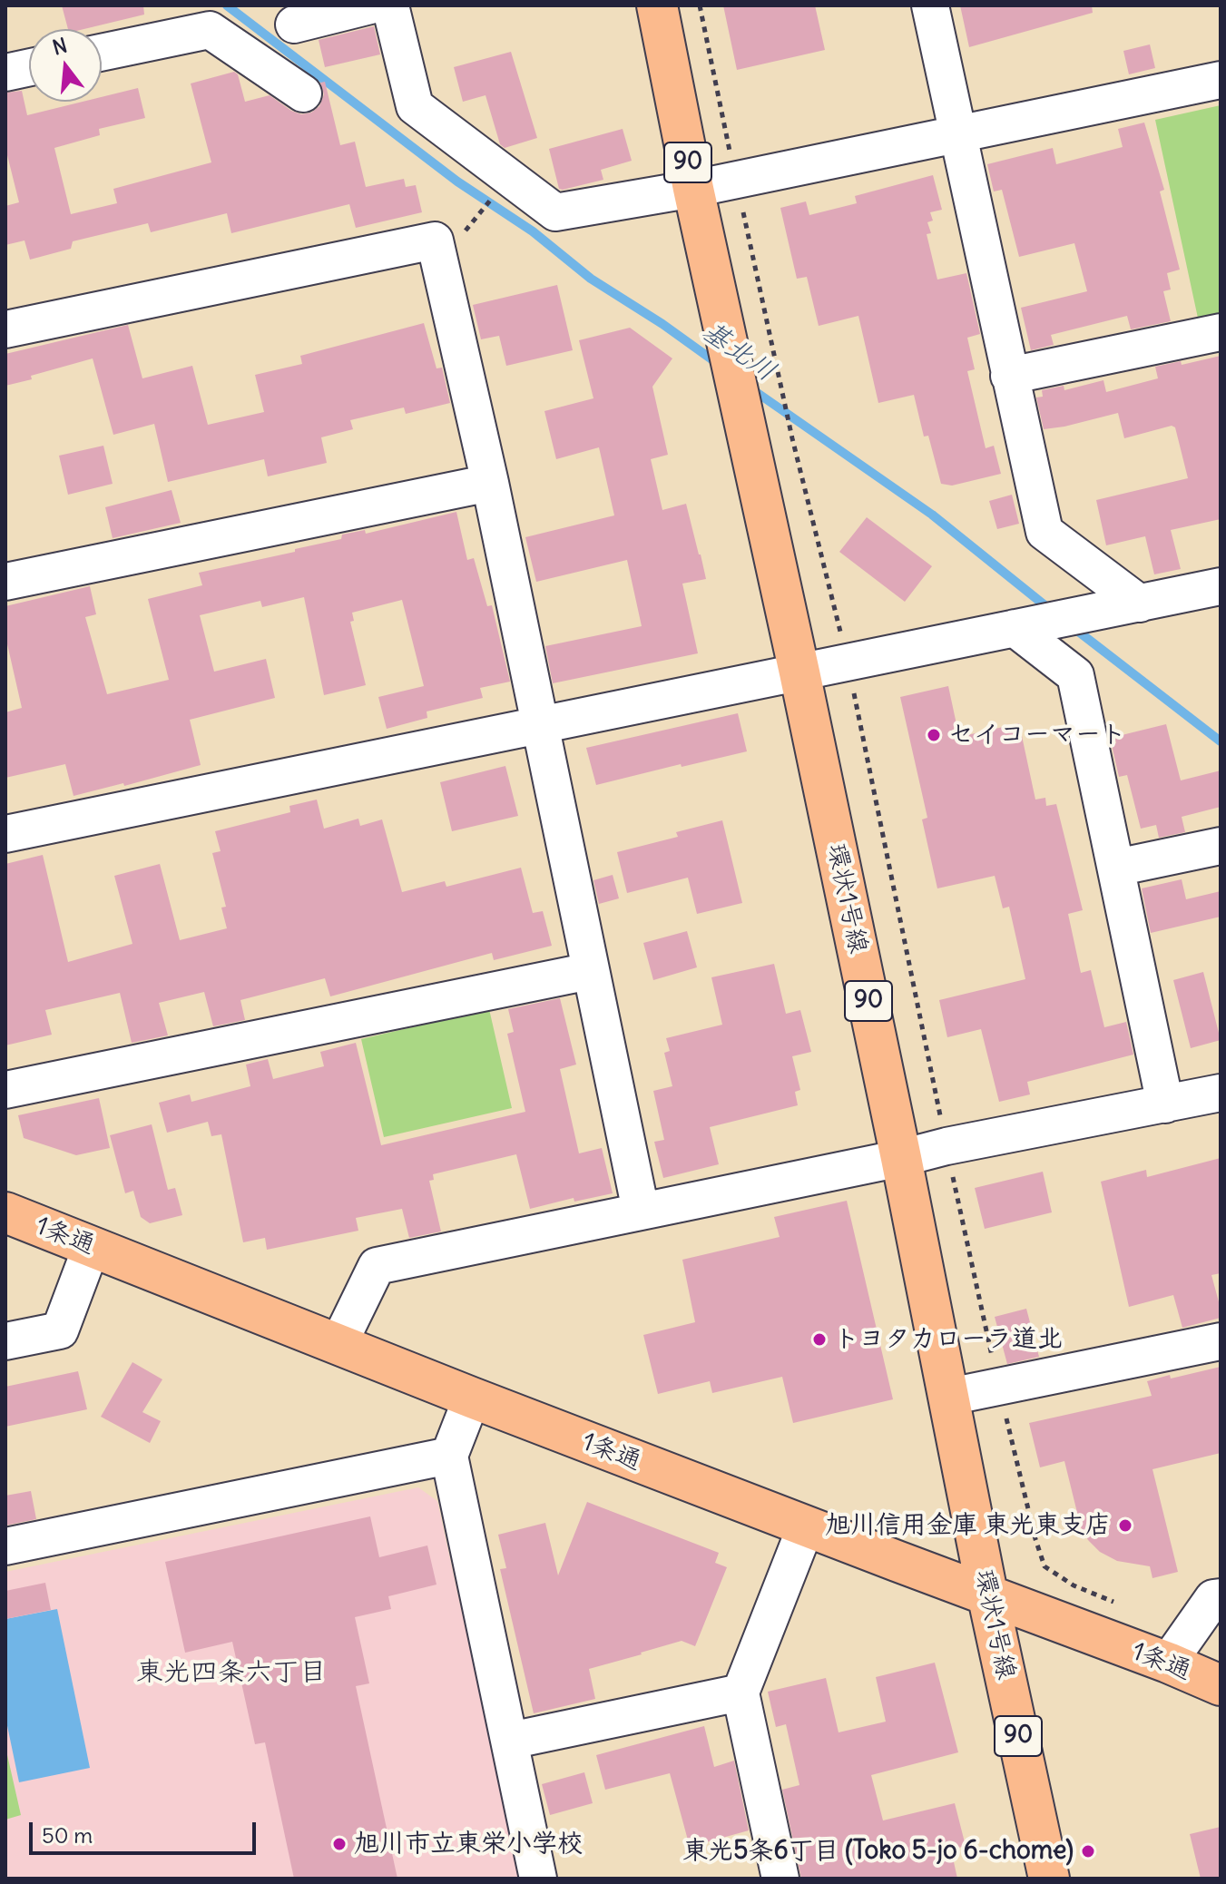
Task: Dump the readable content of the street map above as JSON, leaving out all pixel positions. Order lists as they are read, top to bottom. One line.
{"streets":{"main road":["90","環状1号線","1条通"]},"crossings":[["環状1号線","1条通"]],"districts":["東光四条六丁目"],"water":["基北川"],"places":["セイコーマート","トヨタカローラ道北","旭川信用金庫 東光東支店","旭川市立東栄小学校","東光5条6丁目 (Toko 5-jo 6-chome)"],"scale_bar":"50 m","north":"top"}
